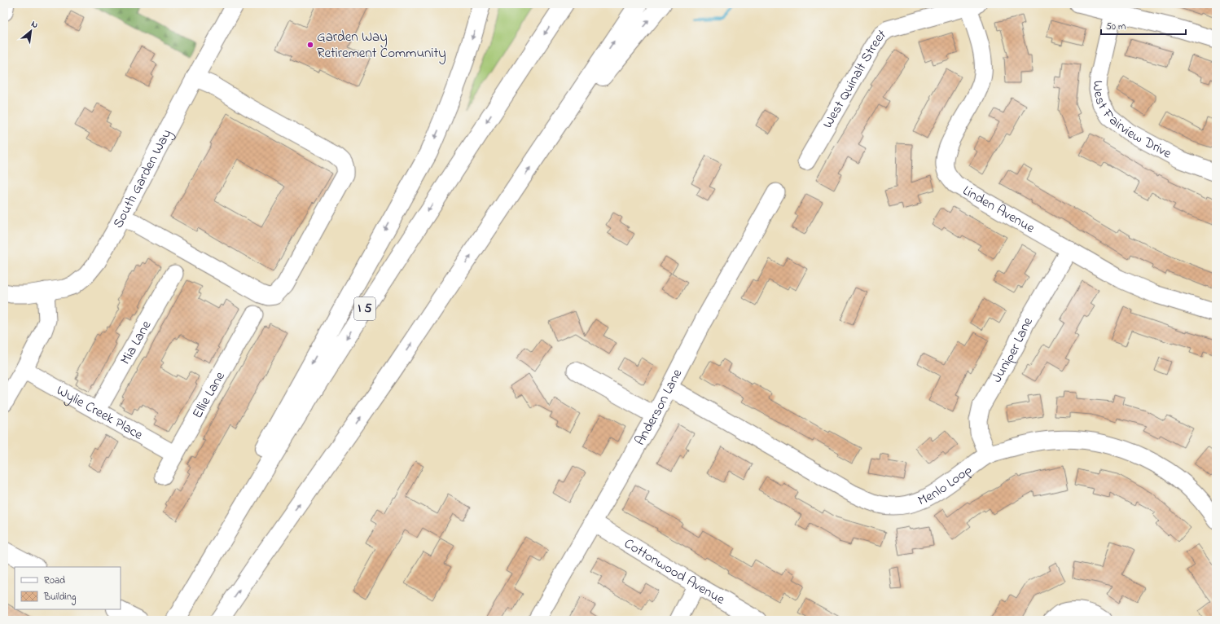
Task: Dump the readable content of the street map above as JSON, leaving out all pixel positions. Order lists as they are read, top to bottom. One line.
{"streets":{"main road":["I 5"],"street":["West Quinalt Street","West Fairview Drive","South Garden Way","Linden Avenue","Mia Lane","Juniper Lane","Ellie Lane","Anderson Lane","Wylie Creek Place","Menlo Loop","Cottonwood Avenue"]},"crossings":[["West Quinalt Street","Linden Avenue"],["Linden Avenue","Juniper Lane"],["Mia Lane","Wylie Creek Place"],["Juniper Lane","Menlo Loop"],["Ellie Lane","Wylie Creek Place"],["Anderson Lane","Menlo Loop"],["Anderson Lane","Cottonwood Avenue"]],"places":["Garden Way Retirement Community"],"legend":["Road","Building"],"scale_bar":"50 m","north":"top right"}
